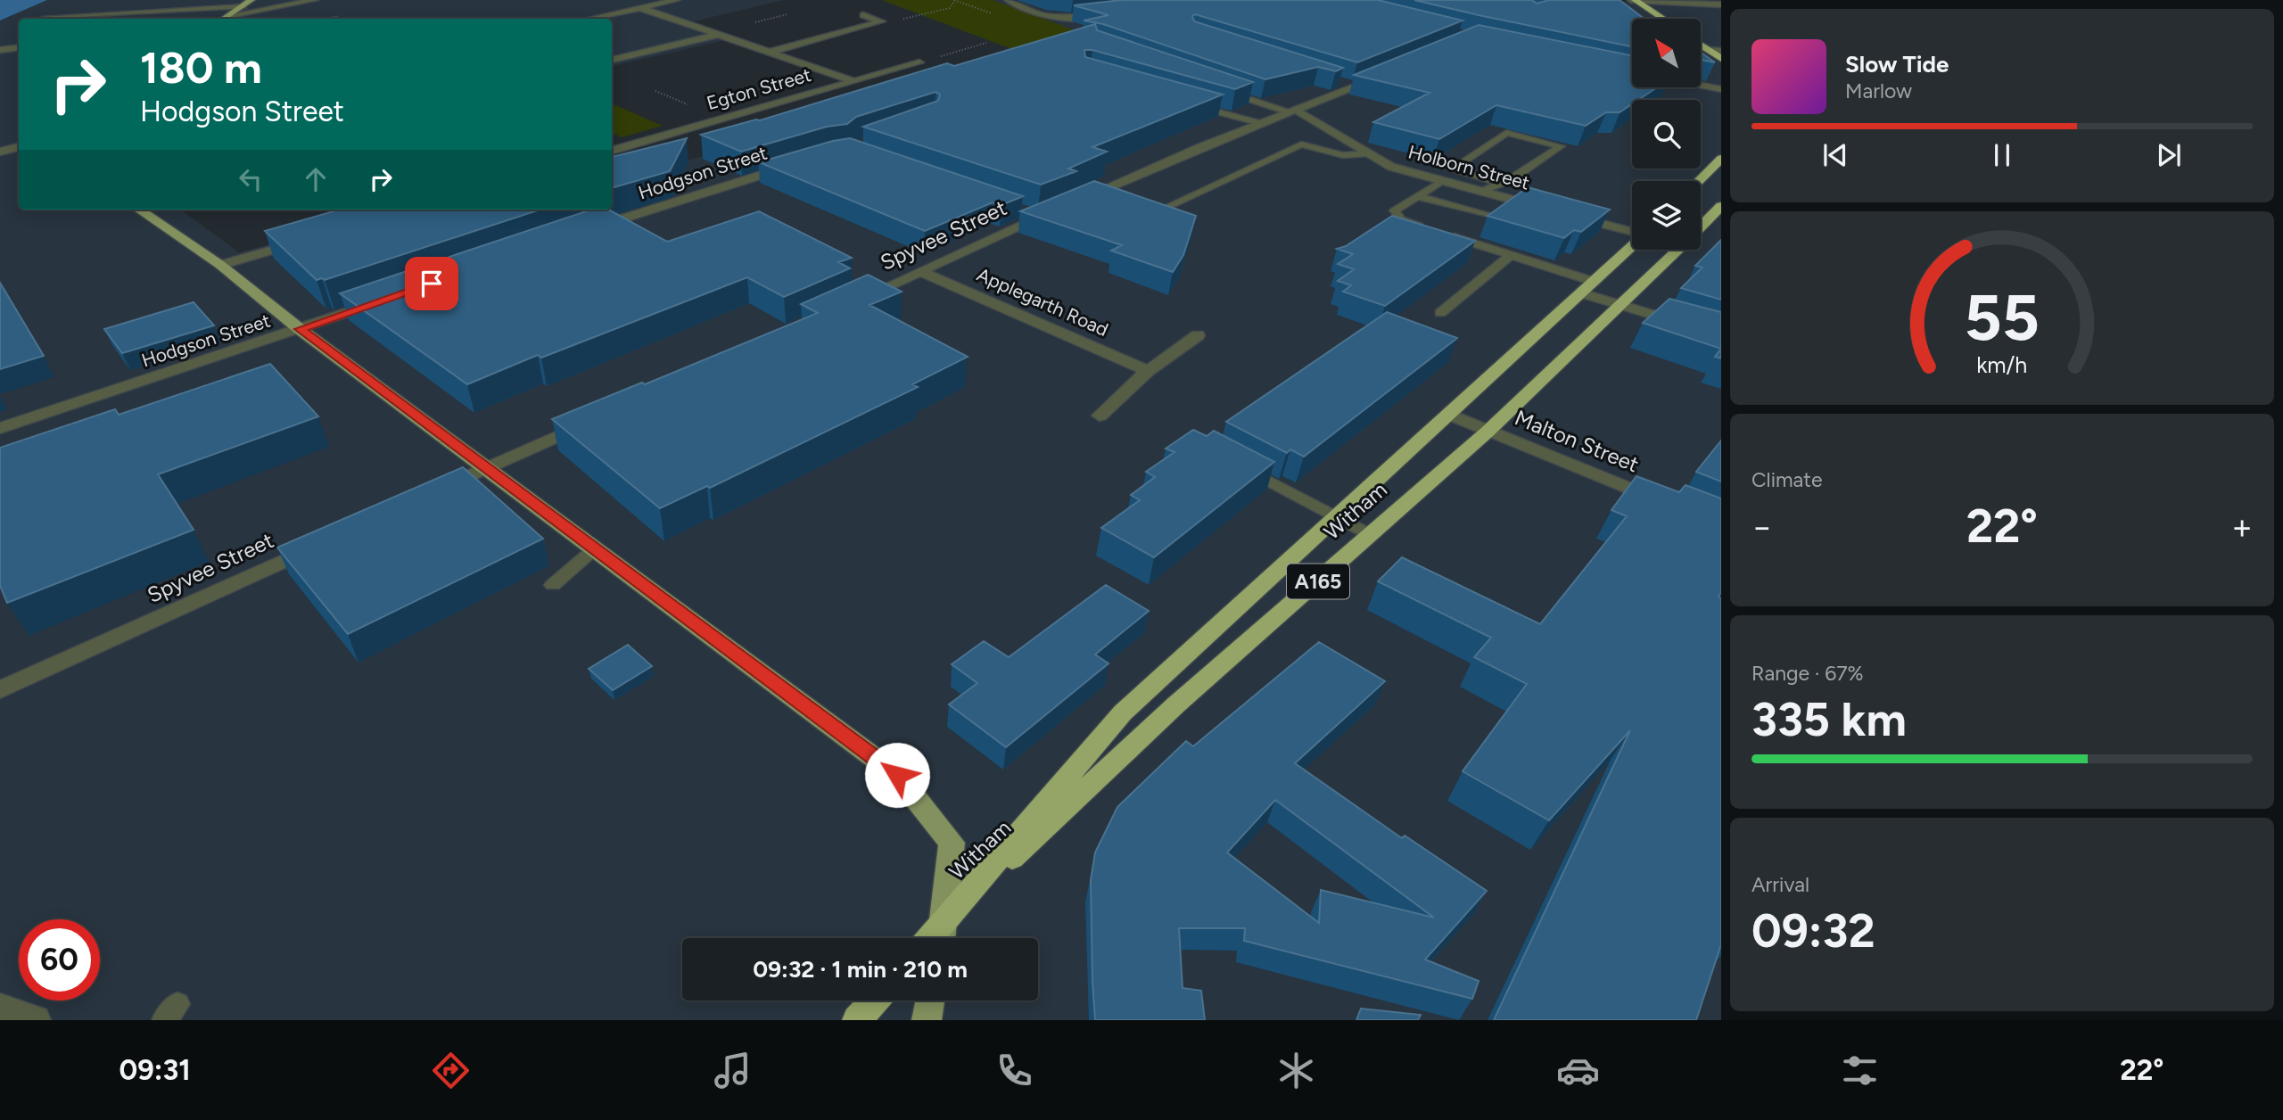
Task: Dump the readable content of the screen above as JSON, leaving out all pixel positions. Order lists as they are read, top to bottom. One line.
{"streets":{"highway":["Witham","A165"],"street":["Egton Street","Holborn Street","Hodgson Street","Spyvee Street","Applegarth Road","Malton Street"]},"crossings":[["Spyvee Street","Applegarth Road"],["Malton Street","Witham"]],"north":"top left","page":{"turn":["180 m","Hodgson Street"],"song":["Slow Tide","Marlow"],"tile":["Climate",["Range · 67%","335 km"],["Arrival","09:32"]],"heat":["−","22°","+"],"limit":"60","trip":"09:32 · 1 min · 210 m","tabs":["09:31","22°"],"gauge":["55","km/h"]}}
